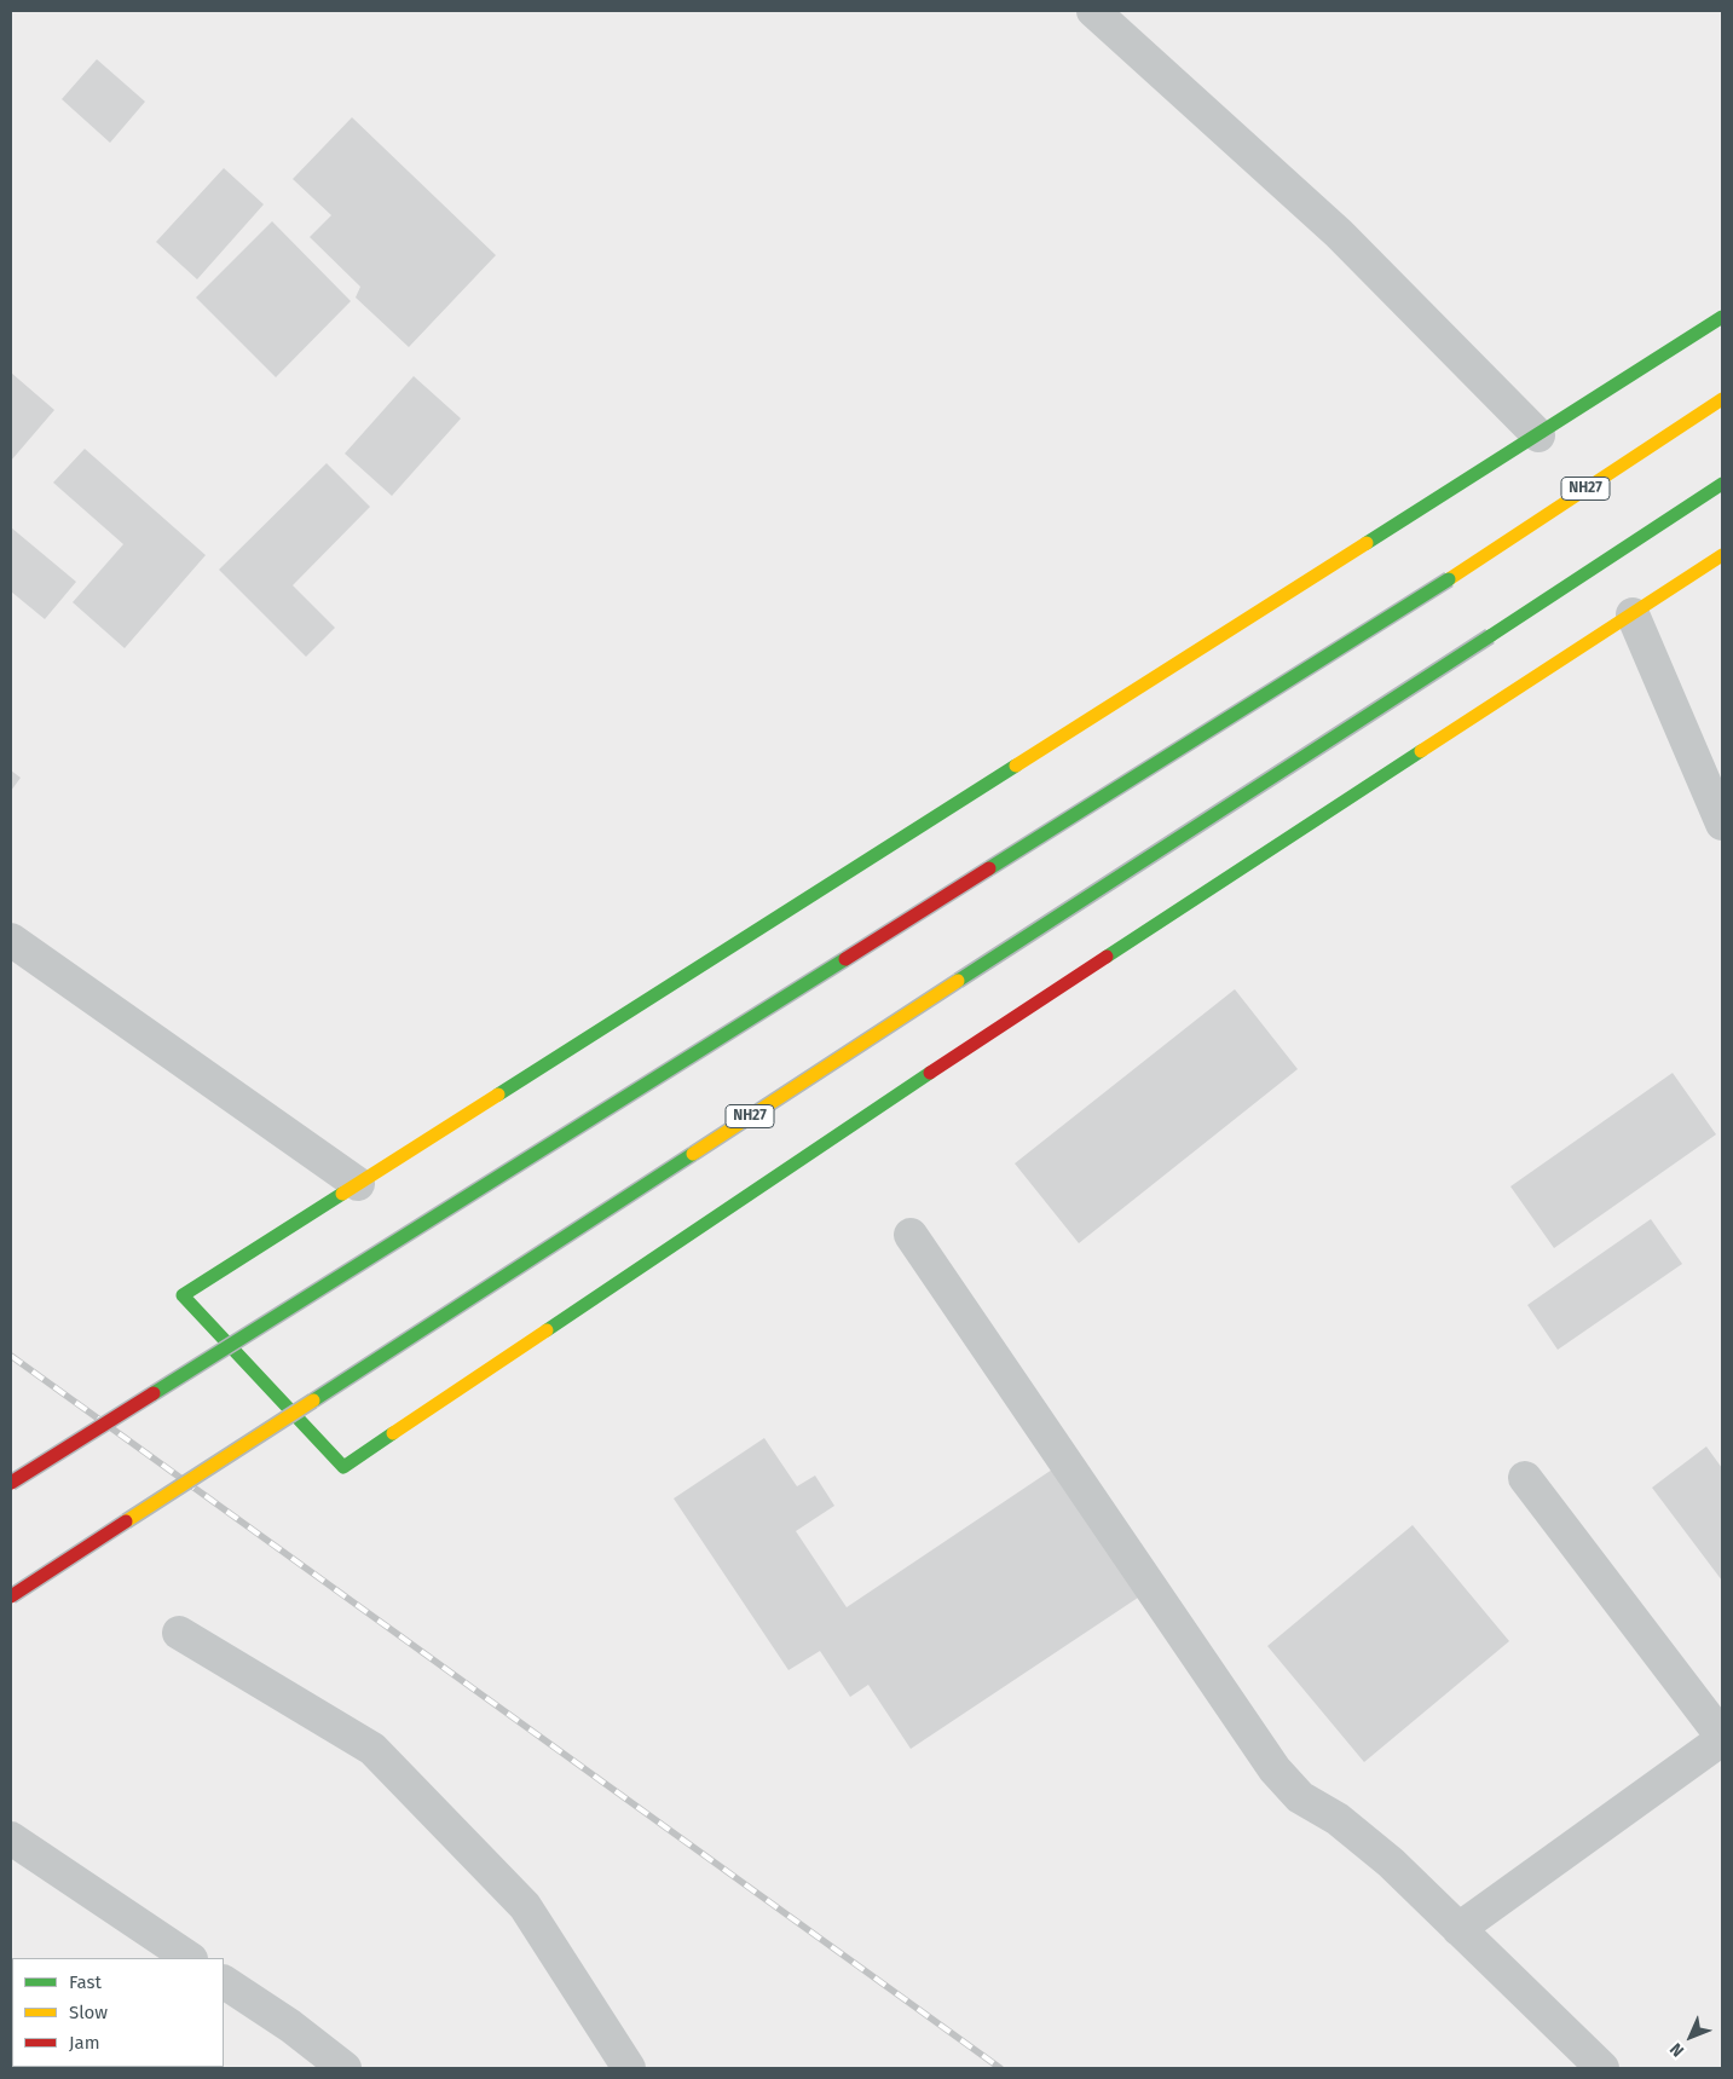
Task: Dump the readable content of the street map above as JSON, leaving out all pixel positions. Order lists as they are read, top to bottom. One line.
{"streets":{"main road":["NH27"]},"legend":["Fast","Slow","Jam"],"north":"bottom left"}
